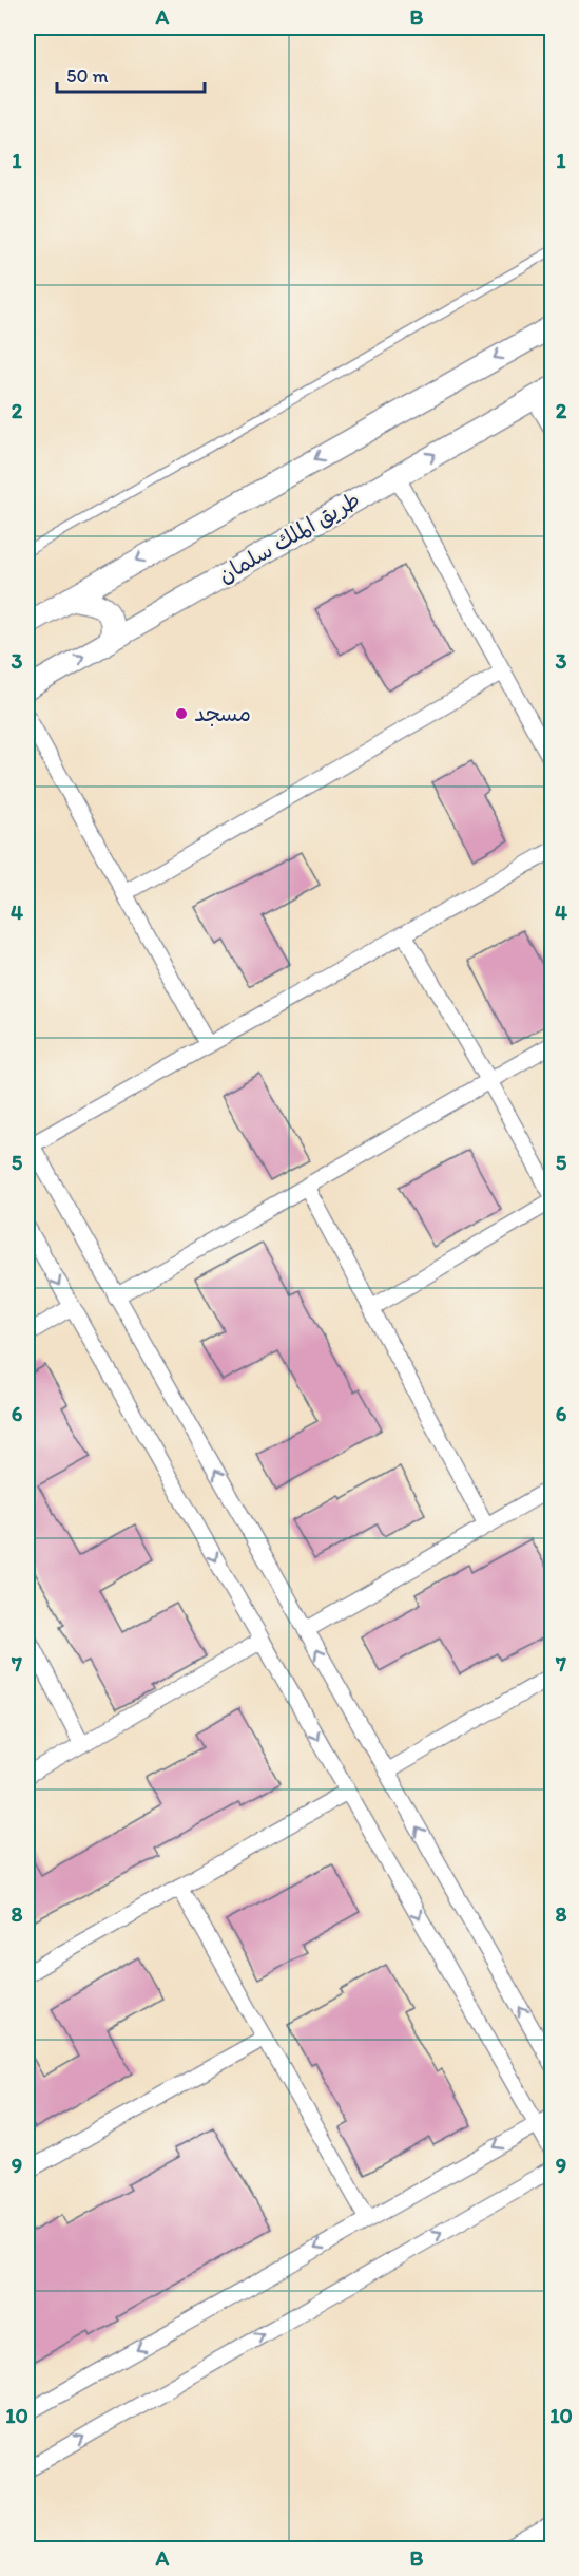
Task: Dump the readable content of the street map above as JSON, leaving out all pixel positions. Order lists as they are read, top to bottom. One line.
{"streets":{"main road":["طريق الملك سلمان"]},"places":["مسجد"],"scale_bar":"50 m","grid":{"columns":["A","B"],"rows":["1","2","3","4","5","6","7","8","9","10"]}}
